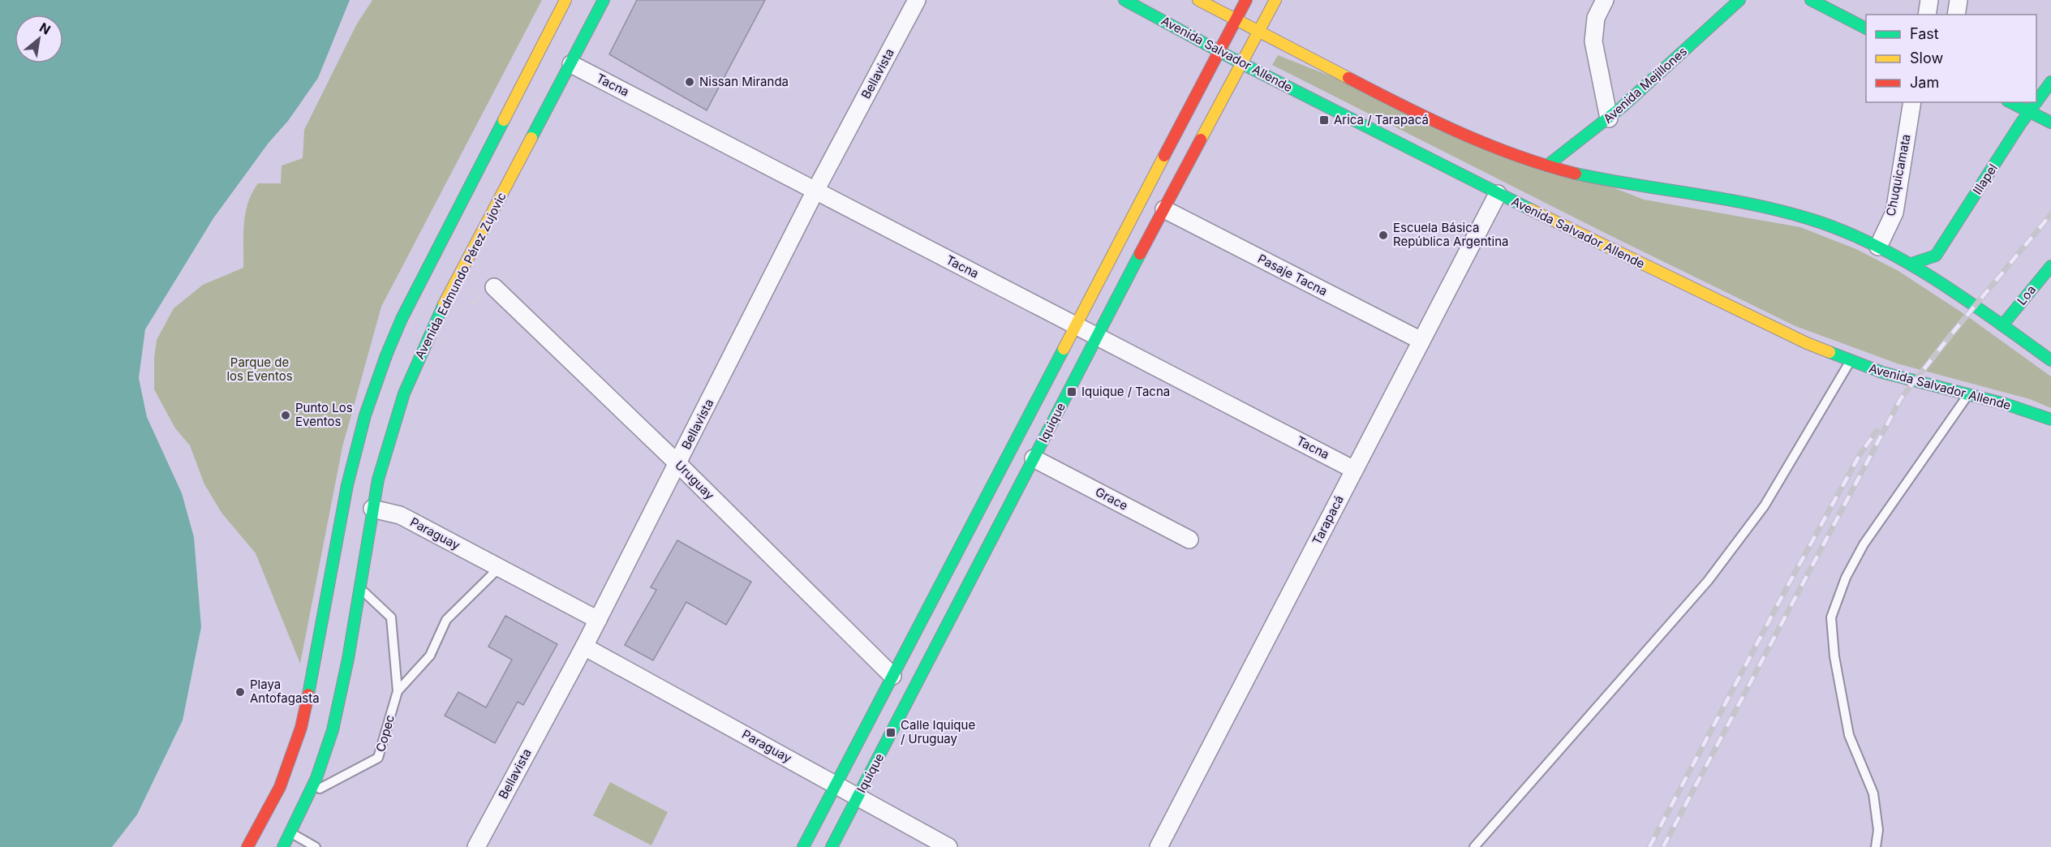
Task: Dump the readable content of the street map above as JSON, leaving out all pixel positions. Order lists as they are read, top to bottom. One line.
{"streets":{"main road":["Avenida Salvador Allende","Avenida Mejillones","Illapel","Avenida Edmundo Pérez Zujovic","Loa","Iquique"],"street":["Bellavista","Tacna","Chuquicamata","Pasaje Tacna","Uruguay","Grace","Tarapacá","Paraguay"],"lane":["Copec"]},"crossings":[["Avenida Salvador Allende","Iquique"],["Avenida Salvador Allende","Tarapacá"],["Bellavista","Tacna"],["Bellavista","Uruguay"],["Bellavista","Paraguay"],["Tacna","Avenida Edmundo Pérez Zujovic"],["Tacna","Iquique"],["Tacna","Tarapacá"],["Pasaje Tacna","Iquique"],["Pasaje Tacna","Tarapacá"],["Avenida Edmundo Pérez Zujovic","Paraguay"],["Avenida Edmundo Pérez Zujovic","Copec"],["Iquique","Uruguay"],["Iquique","Grace"],["Iquique","Paraguay"],["Paraguay","Copec"]],"parks":["Parque de los Eventos"],"places":{"other":["Nissan Miranda","Escuela Básica República Argentina","Punto Los Eventos","Playa Antofagasta"],"transit":["Arica / Tarapacá","Iquique / Tacna","Calle Iquique / Uruguay"]},"legend":["Fast","Slow","Jam"],"north":"top right"}
